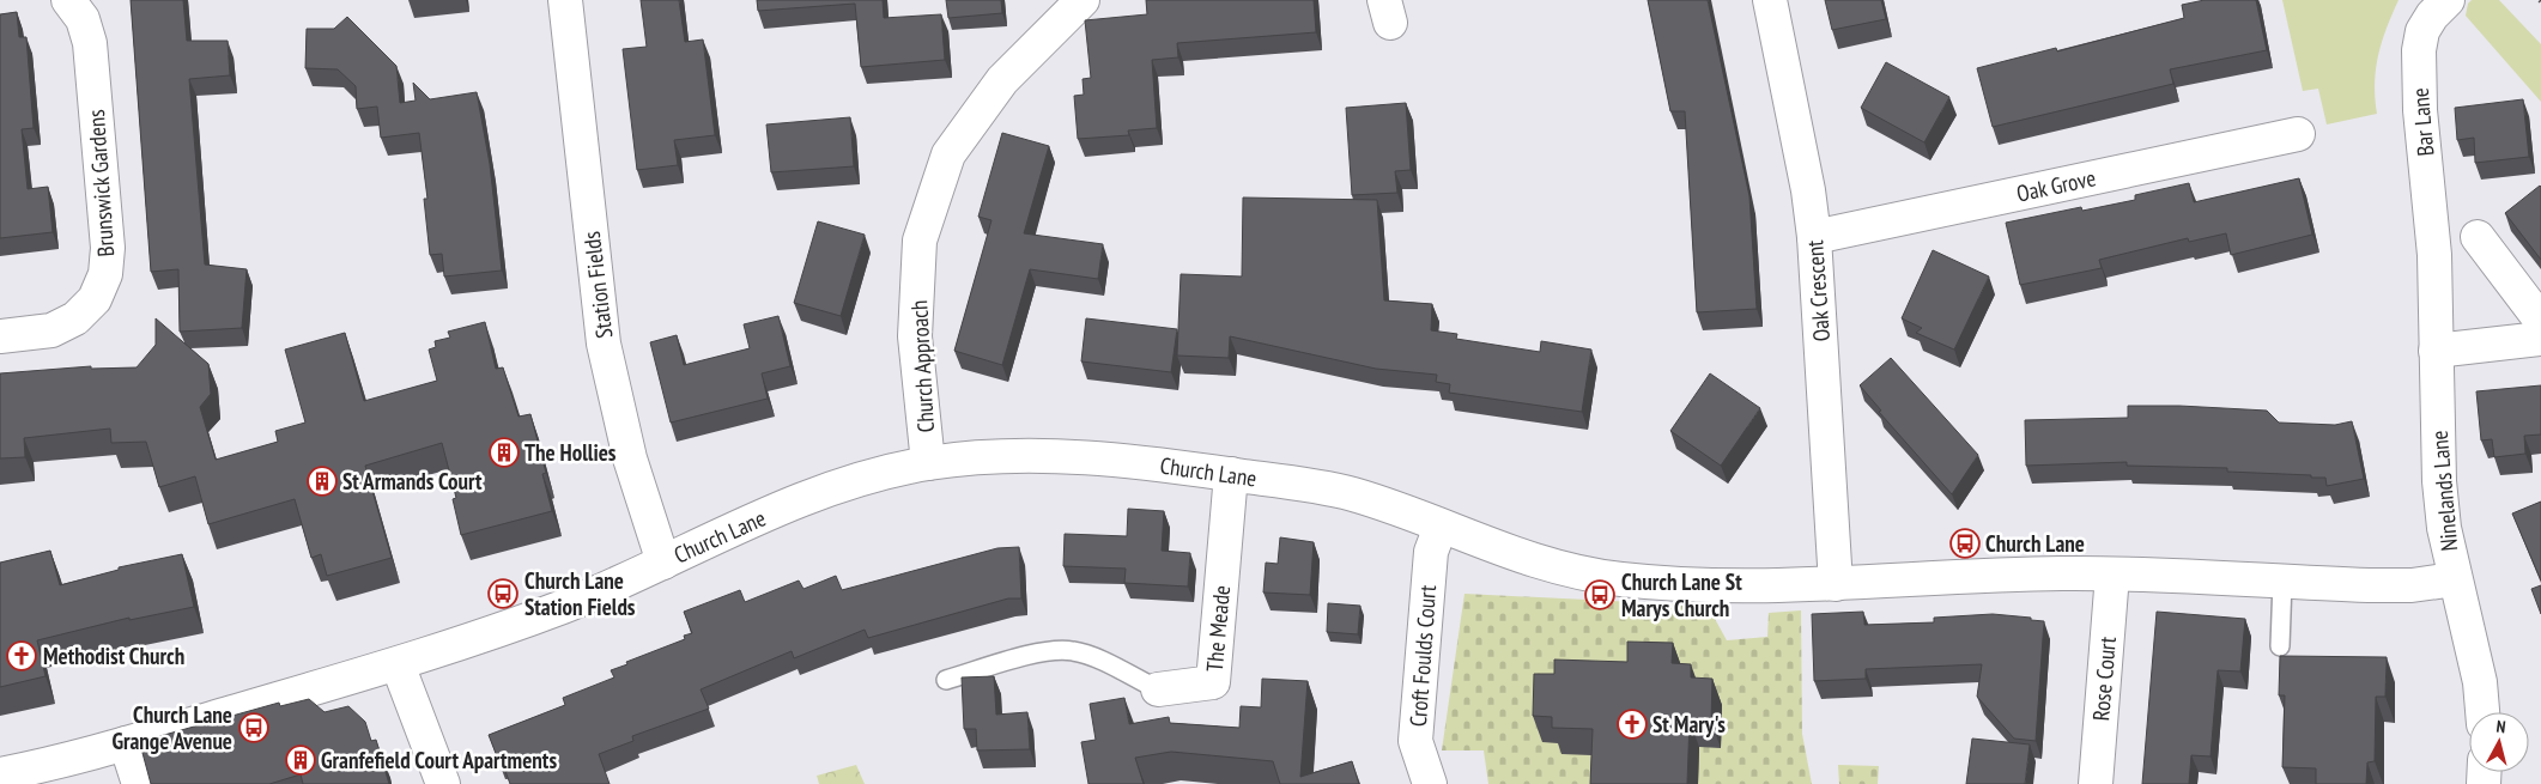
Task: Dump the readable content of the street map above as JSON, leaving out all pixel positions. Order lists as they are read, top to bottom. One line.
{"streets":{"street":["Bar Lane","Brunswick Gardens","Oak Grove","Station Fields","Oak Crescent","Church Approach","Church Lane","Ninelands Lane","The Meade","Croft Foulds Court","Rose Court"]},"crossings":[["Bar Lane","Ninelands Lane"],["Oak Grove","Oak Crescent"],["Station Fields","Church Lane"],["Oak Crescent","Church Lane"],["Church Approach","Church Lane"],["Church Lane","Ninelands Lane"],["Church Lane","The Meade"],["Church Lane","Croft Foulds Court"],["Church Lane","Rose Court"]],"places":{"building":["The Hollies","St Armands Court","Granfefield Court Apartments"],"bus stop":["Church Lane","Church Lane Station Fields","Church Lane St Marys Church","Church Lane Grange Avenue"],"church":["Methodist Church","St Mary's"]},"north":"top"}
